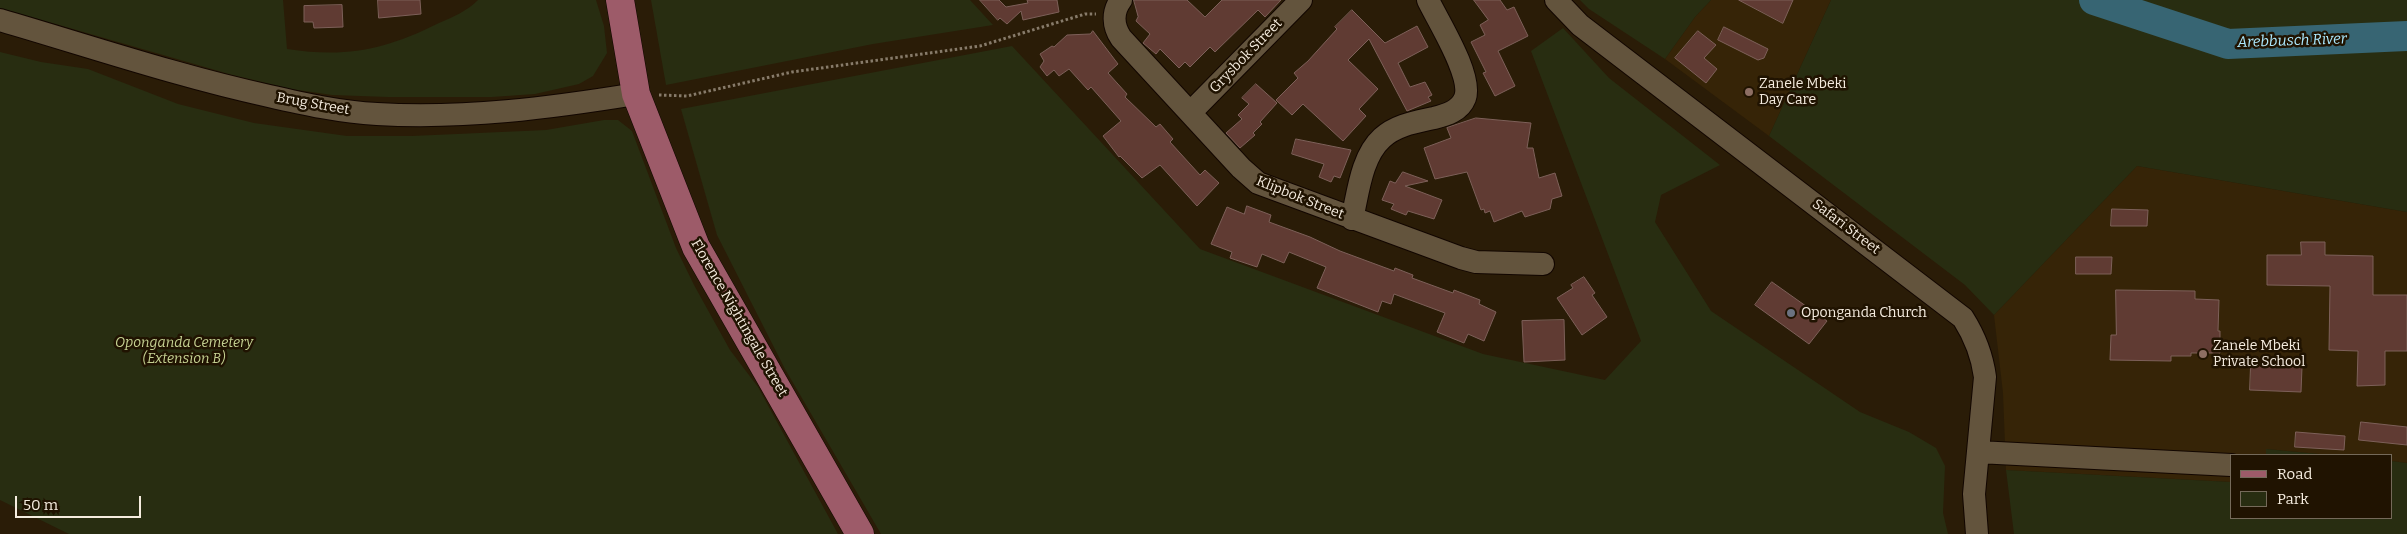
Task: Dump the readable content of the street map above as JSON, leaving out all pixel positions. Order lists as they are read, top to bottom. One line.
{"streets":{"main road":["Florence Nightingale Street"],"street":["Grysbok Street","Brug Street","Klipbok Street","Safari Street"]},"crossings":[["Grysbok Street","Klipbok Street"],["Brug Street","Florence Nightingale Street"]],"water":["Arebbusch River"],"parks":["Oponganda Cemetery (Extension B)"],"places":["Zanele Mbeki Day Care","Oponganda Church","Zanele Mbeki Private School"],"legend":["Road","Park"],"scale_bar":"50 m"}
